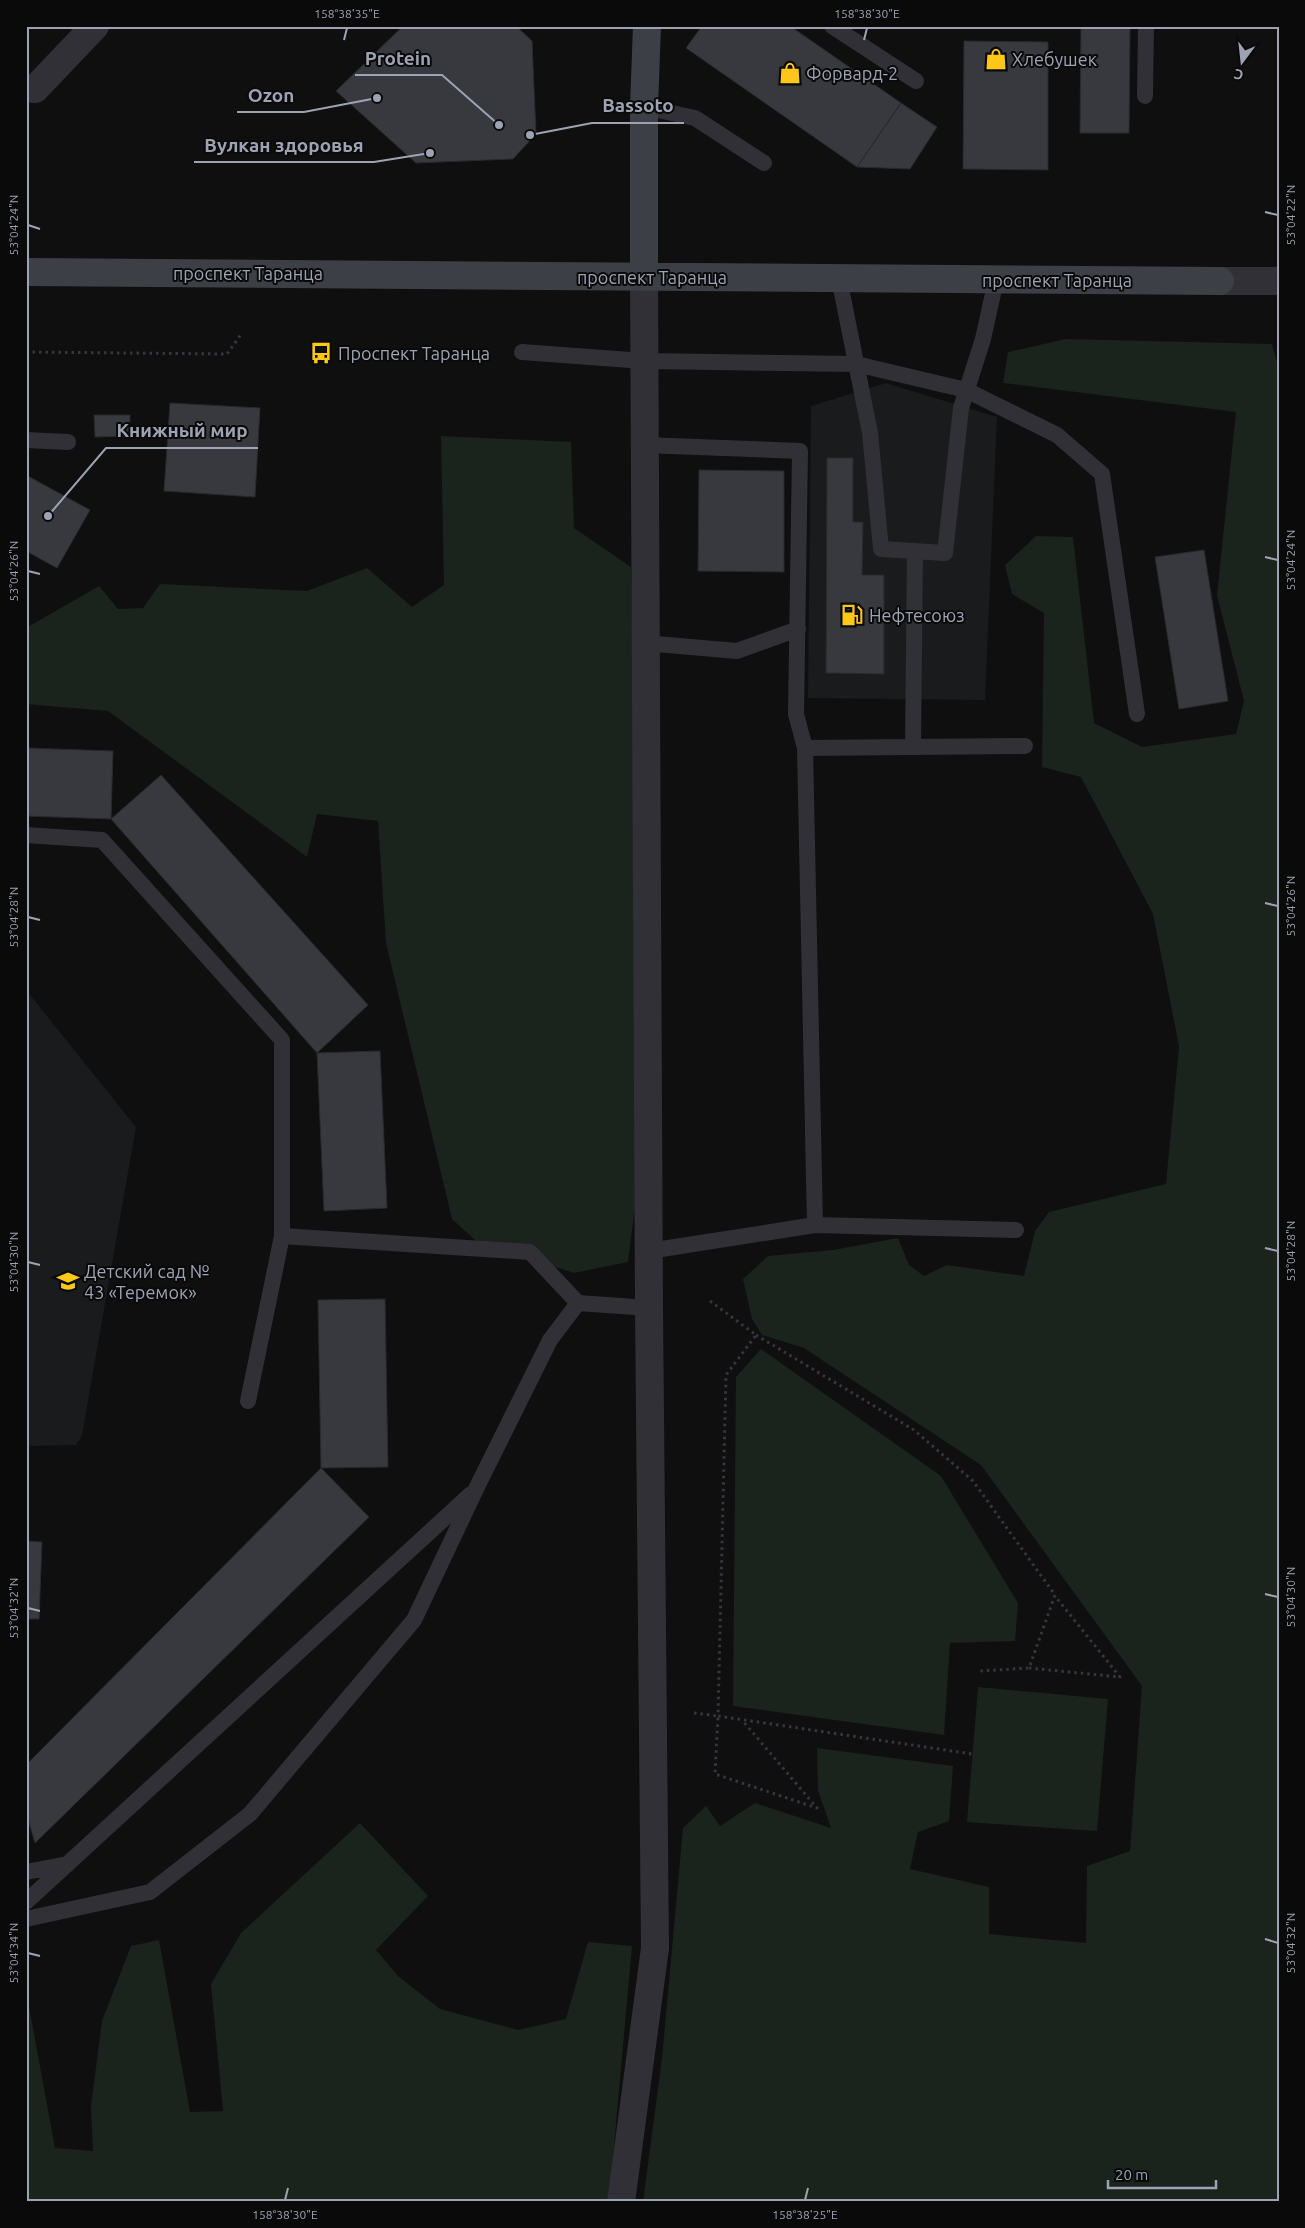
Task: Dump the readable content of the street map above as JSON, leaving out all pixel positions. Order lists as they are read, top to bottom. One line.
{"streets":{"main road":["проспект Таранца"]},"places":{"shop":["Хлебушек","Форвард-2"],"other":["Ozon","Protein","Bassoto","Вулкан здоровья","Книжный мир"],"bus stop":["Проспект Таранца"],"fuel station":["Нефтесоюз"],"school or university":["Детский сад № 43 «Теремок»"]},"scale_bar":"20 m","north":"bottom","coordinates":["158°38'35\"E","158°38'30\"E","53°04'22\"N","53°04'24\"N","53°04'26\"N","53°04'28\"N","53°04'30\"N","53°04'32\"N","53°04'34\"N","158°38'25\"E"]}
